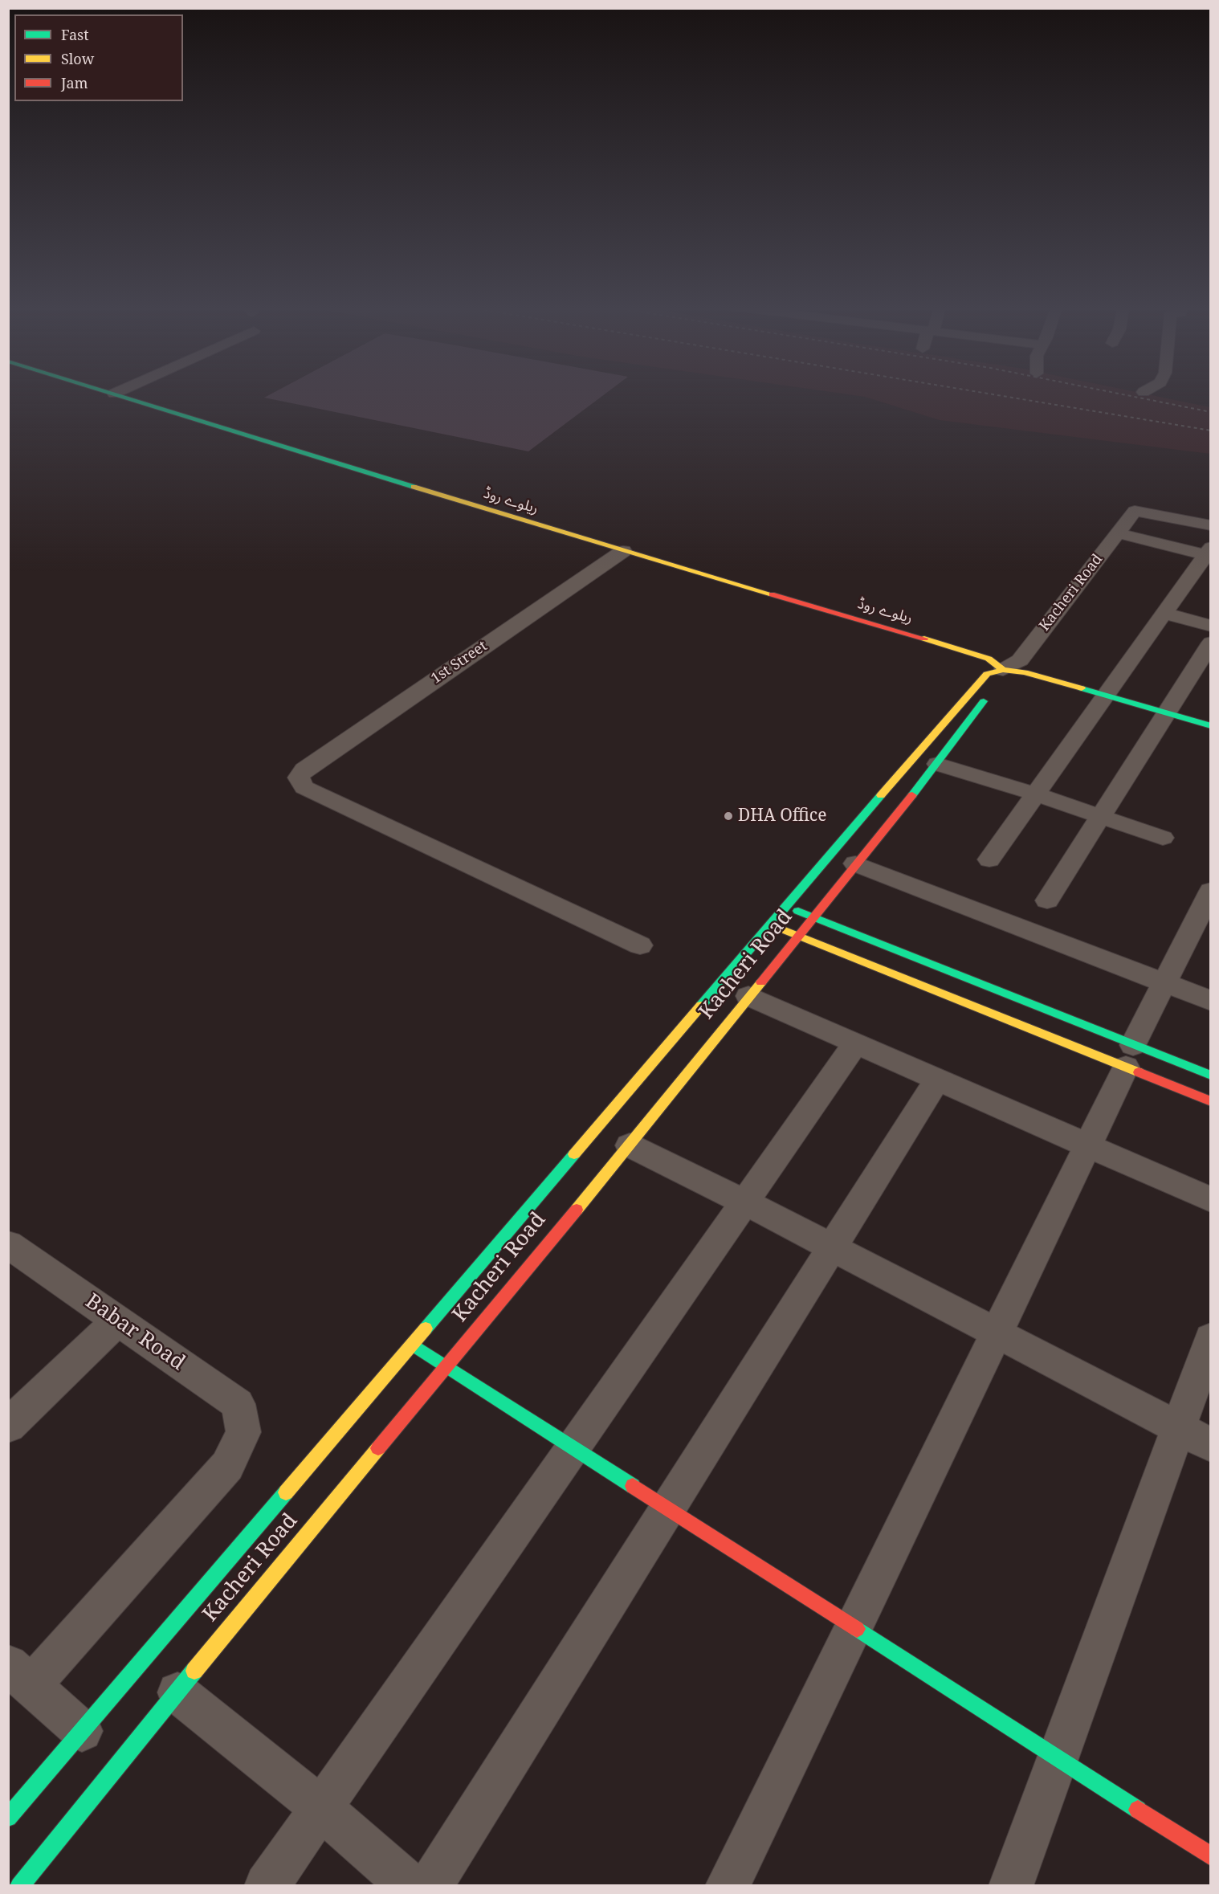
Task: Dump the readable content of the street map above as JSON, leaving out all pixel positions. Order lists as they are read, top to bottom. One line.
{"streets":{"main road":["ریلوے روڈ","Kacheri Road"],"street":["1st Street","Babar Road"]},"crossings":[["ریلوے روڈ","Kacheri Road"],["ریلوے روڈ","1st Street"]],"places":["DHA Office"],"legend":["Fast","Slow","Jam"]}
